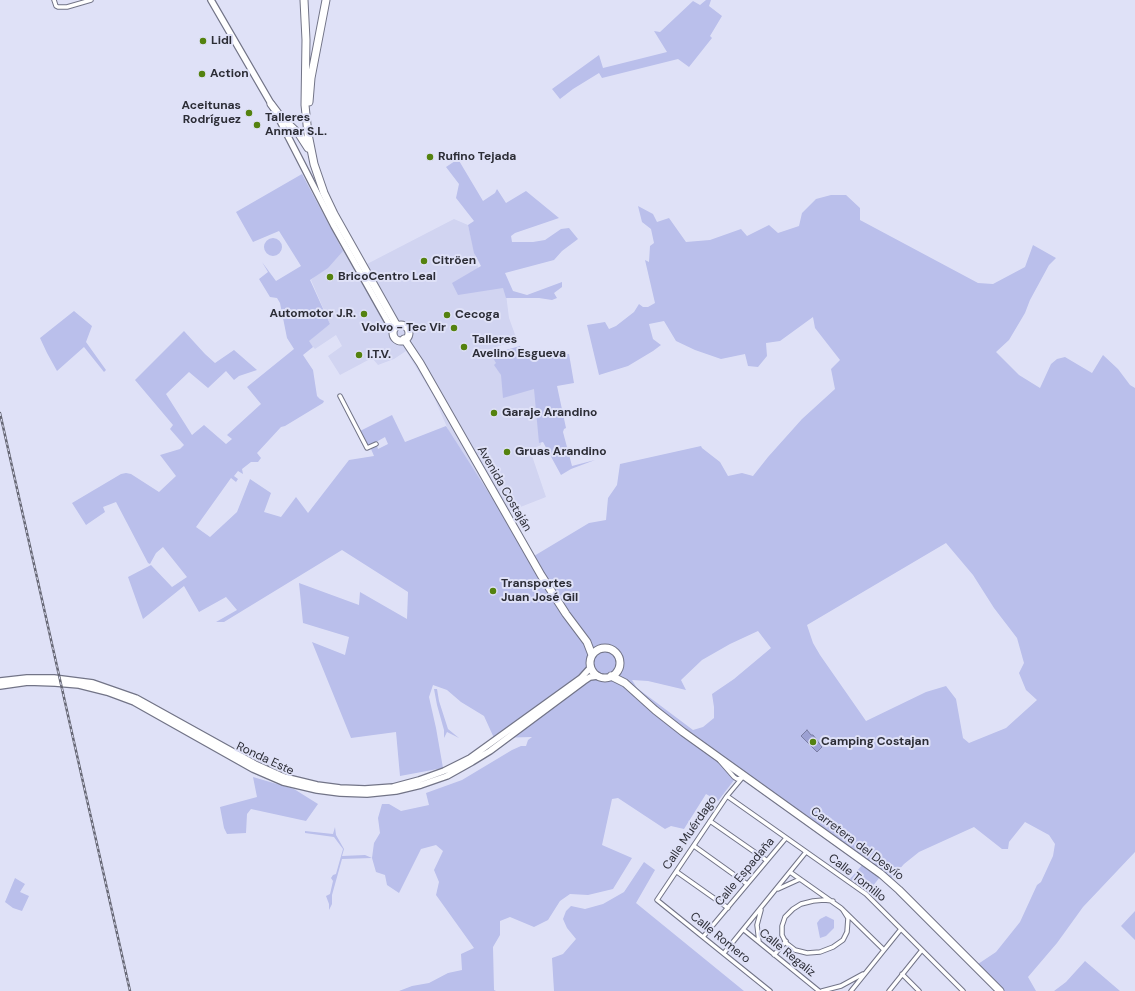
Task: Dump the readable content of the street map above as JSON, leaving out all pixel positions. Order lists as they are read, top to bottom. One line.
{"streets":{"highway":["Avenida Costaján","Carretera del Desvío"],"main road":["Ronda Este"],"street":["Calle Muérdago","Calle Espadaña","Calle Tomillo","Calle Romero","Calle Regaliz"]},"crossings":[["Ronda Este","Carretera del Desvío"],["Calle Muérdago","Carretera del Desvío"],["Calle Muérdago","Calle Tomillo"],["Calle Muérdago","Calle Romero"],["Calle Espadaña","Calle Tomillo"],["Calle Espadaña","Calle Romero"]],"places":["Lidl","Action","Aceitunas Rodríguez","Talleres Anmar S.L.","Rufino Tejada","Citröen","BricoCentro Leal","Automotor J.R.","Cecoga","Volvo - Tec Vir","Talleres Avelino Esgueva","I.T.V.","Garaje Arandino","Gruas Arandino","Transportes Juan José Gil","Camping Costajan"]}
